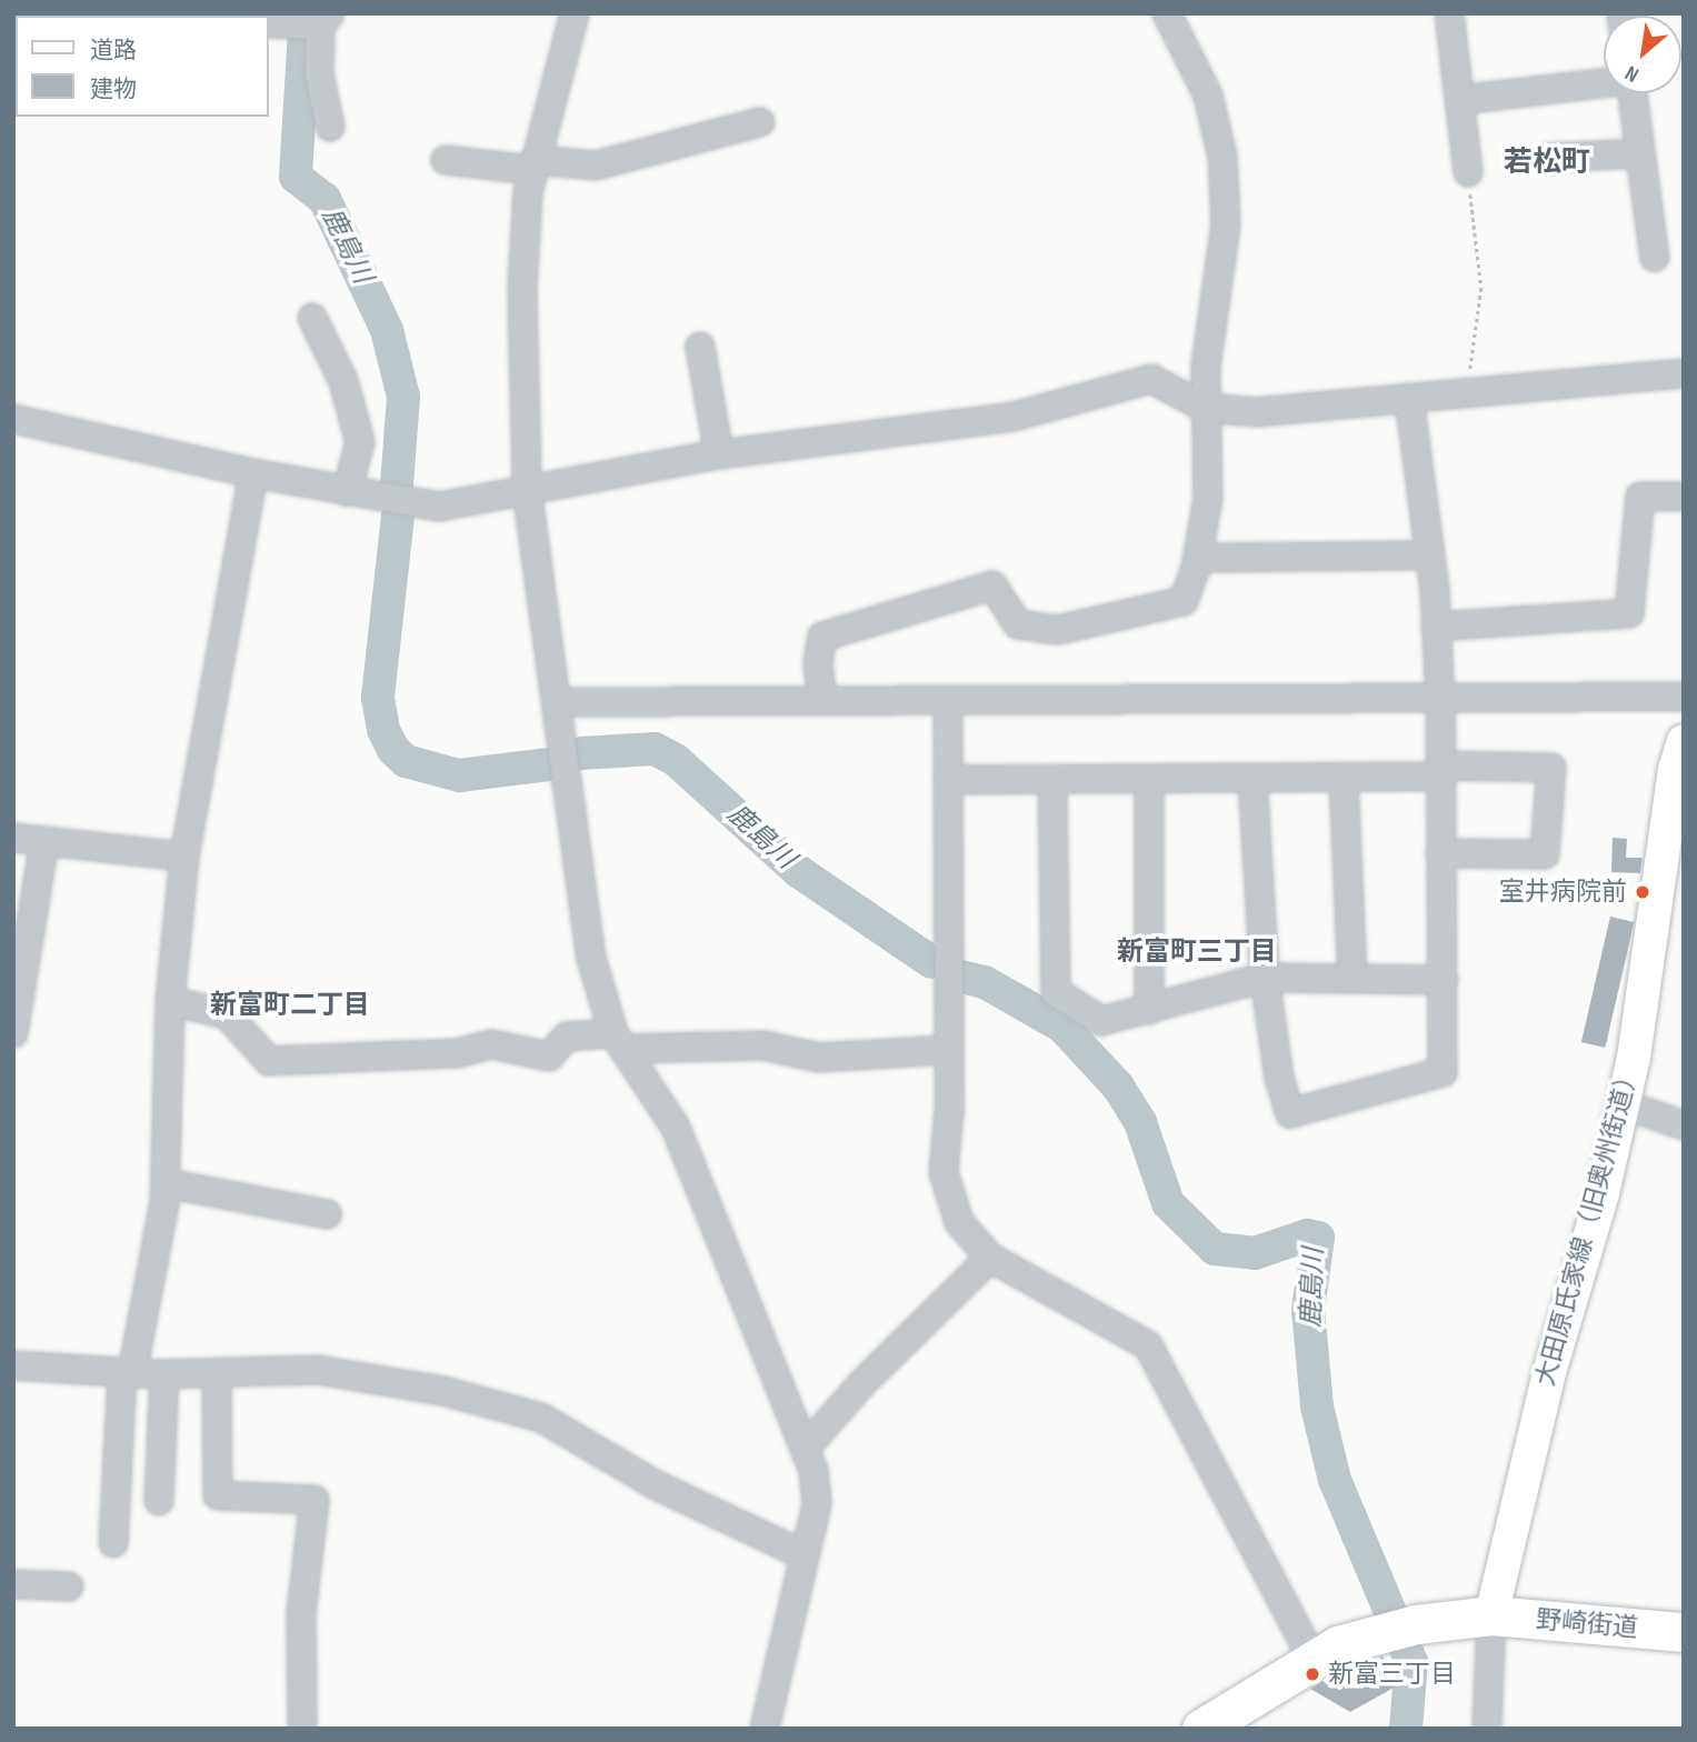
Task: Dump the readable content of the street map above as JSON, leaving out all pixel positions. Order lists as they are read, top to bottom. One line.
{"streets":{"highway":["野崎街道"],"main road":["大田原氏家線（旧奥州街道）"]},"crossings":[["大田原氏家線（旧奥州街道）","野崎街道"]],"districts":["若松町","新富町三丁目","新富町二丁目"],"water":["鹿島川"],"places":["室井病院前","新富三丁目"],"legend":["道路","建物"],"north":"bottom left"}
